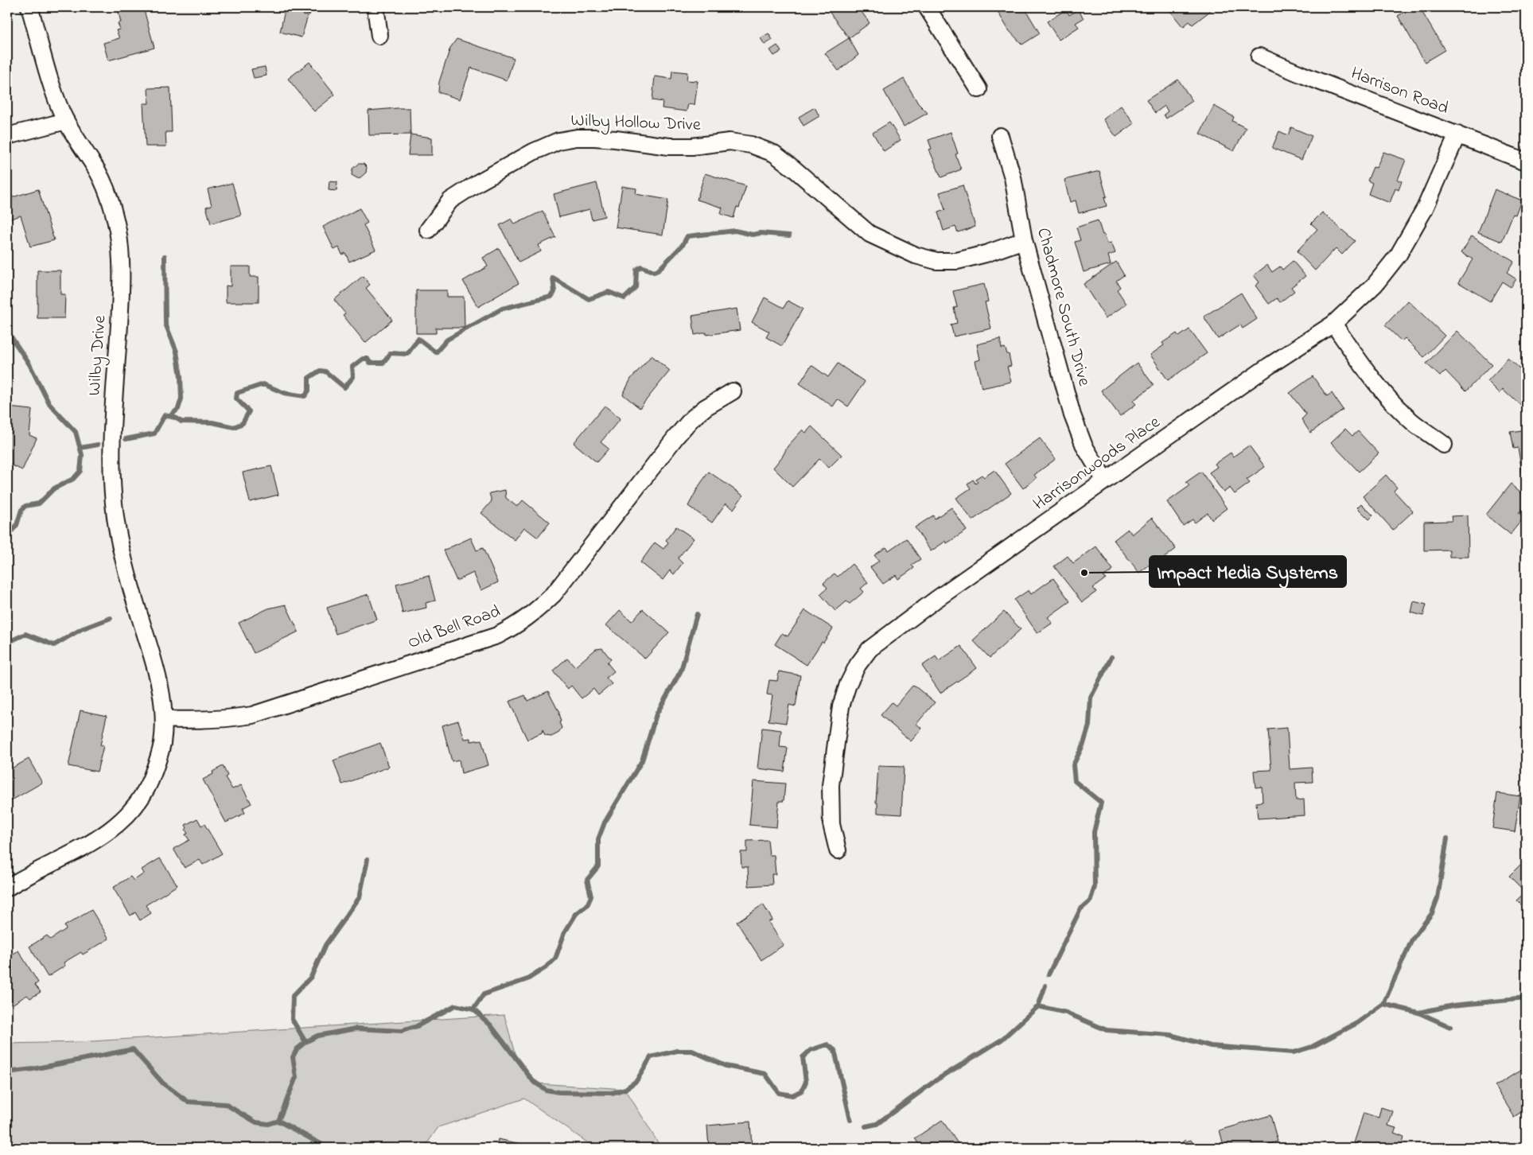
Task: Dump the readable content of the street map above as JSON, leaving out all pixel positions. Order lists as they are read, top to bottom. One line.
{"streets":{"street":["Harrison Road","Wilby Hollow Drive","Chadmore South Drive","Wilby Drive","Harrisonwoods Place","Old Bell Road"]},"crossings":[["Harrison Road","Harrisonwoods Place"],["Wilby Hollow Drive","Chadmore South Drive"],["Chadmore South Drive","Harrisonwoods Place"],["Wilby Drive","Old Bell Road"]],"places":["Impact Media Systems"]}
